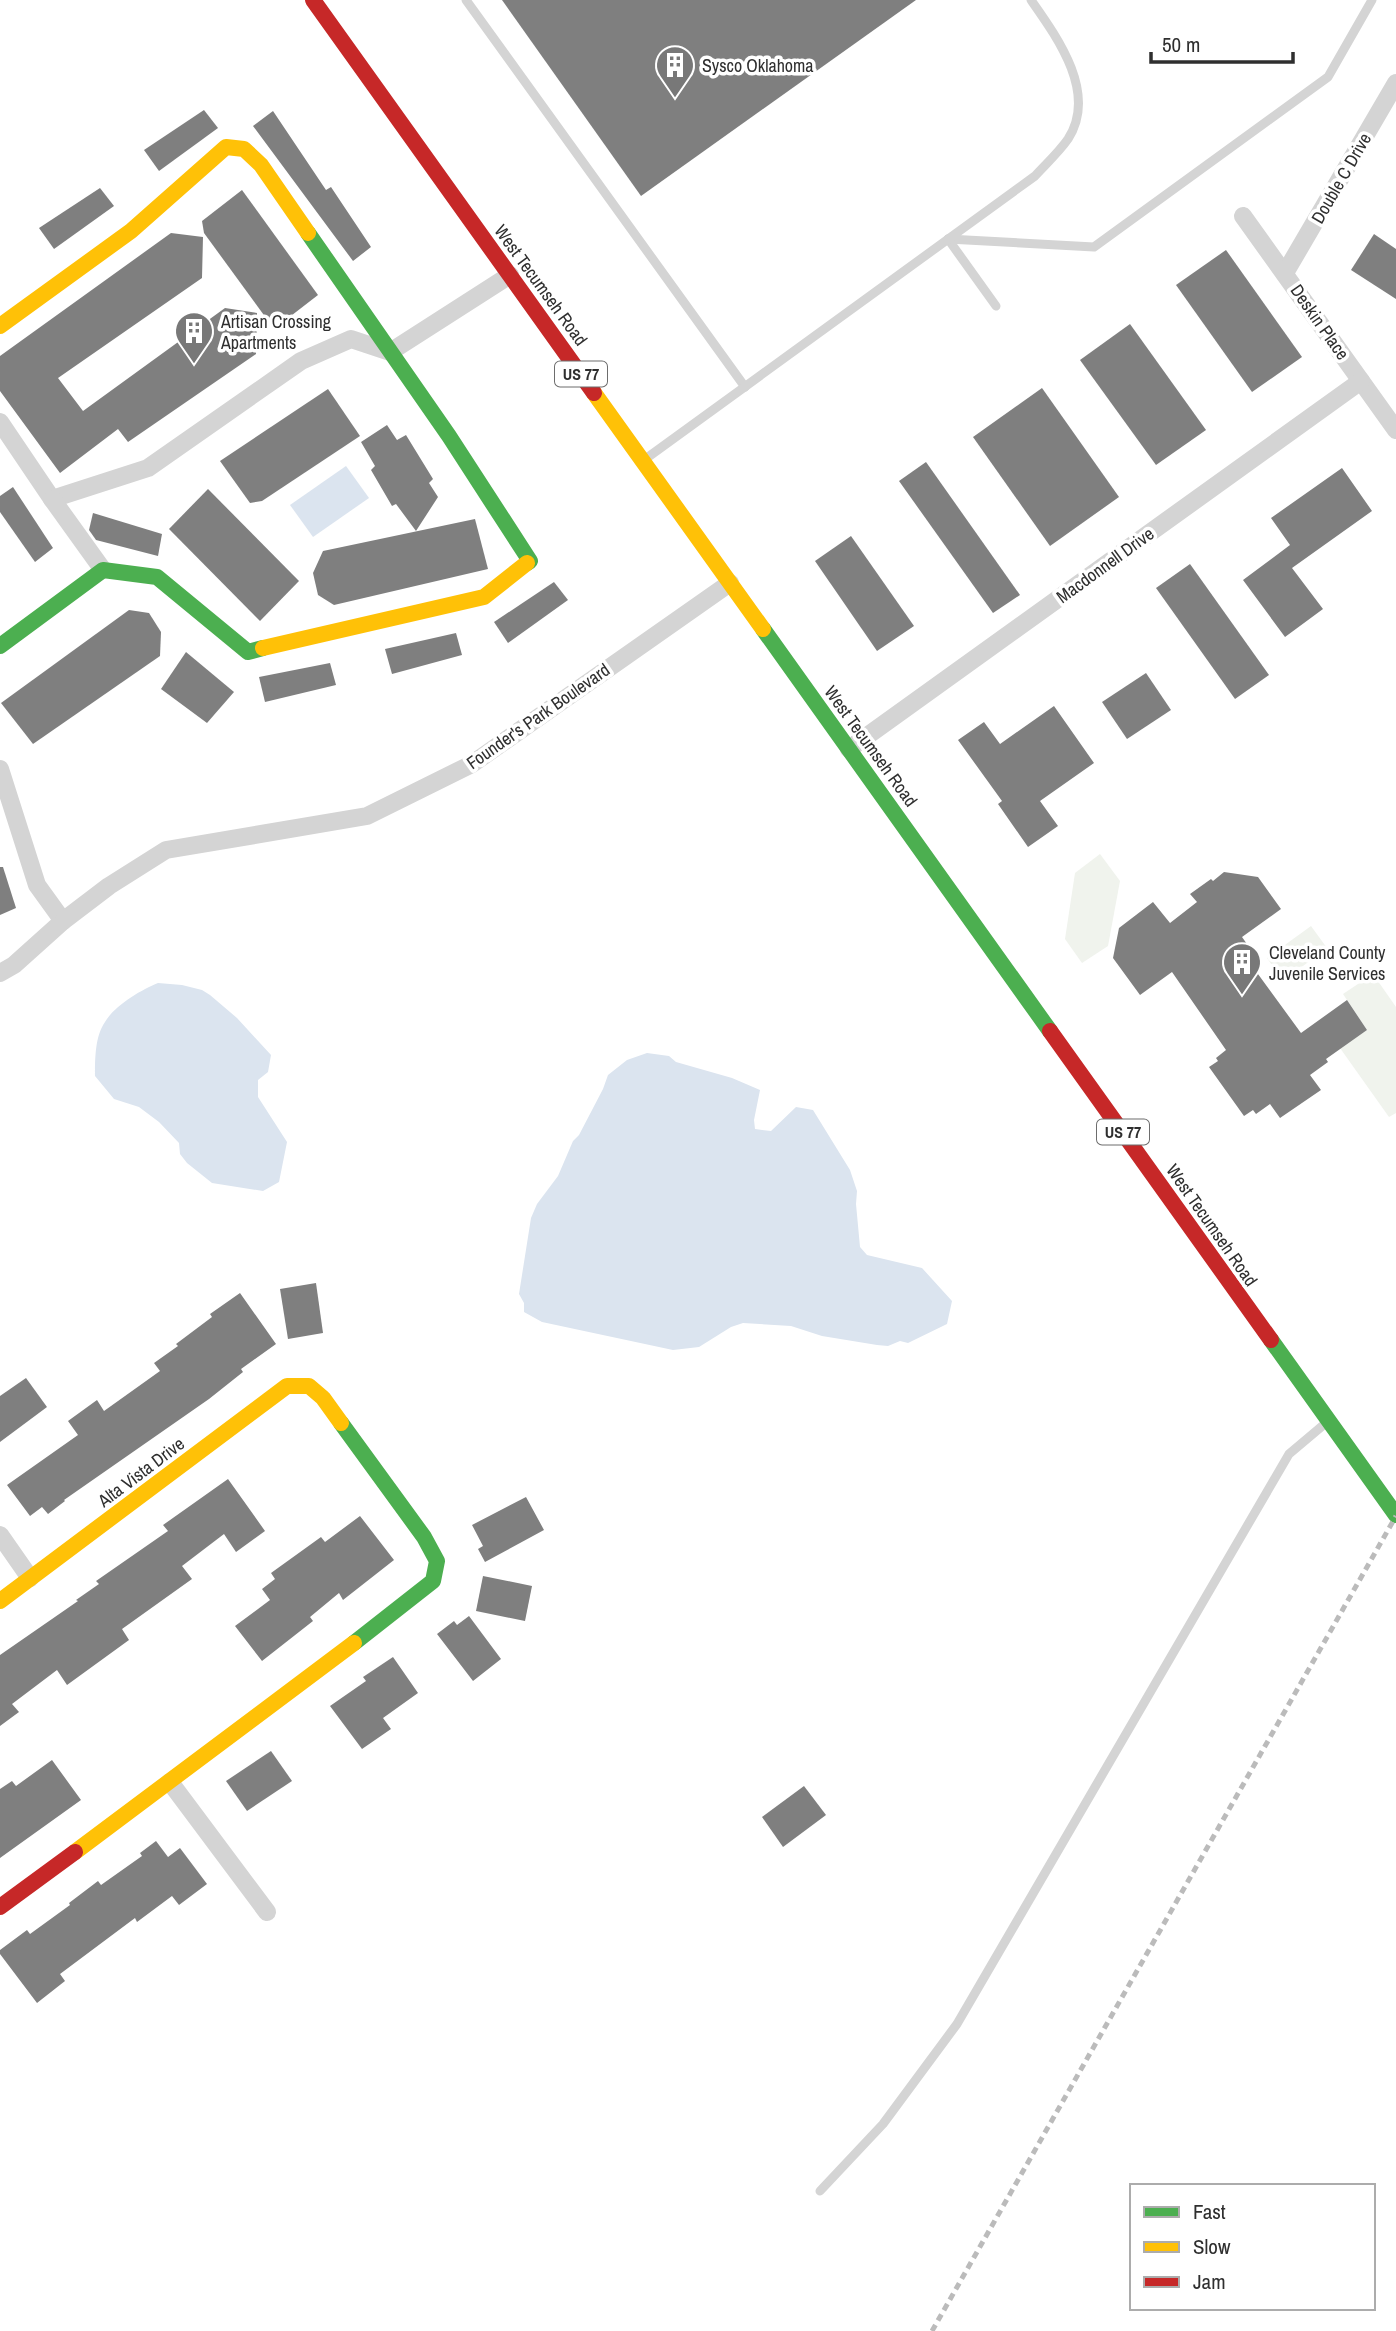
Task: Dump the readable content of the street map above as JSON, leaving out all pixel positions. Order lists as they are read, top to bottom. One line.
{"streets":{"street":["Double C Drive","West Tecumseh Road","Deskin Place","US 77","Macdonnell Drive","Founder's Park Boulevard","Alta Vista Drive"]},"crossings":[["Double C Drive","Deskin Place"],["West Tecumseh Road","Macdonnell Drive"],["West Tecumseh Road","Founder's Park Boulevard"],["Deskin Place","Macdonnell Drive"]],"places":{"building":["Sysco Oklahoma","Artisan Crossing Apartments","Cleveland County Juvenile Services"]},"legend":["Fast","Slow","Jam"],"scale_bar":"50 m"}
